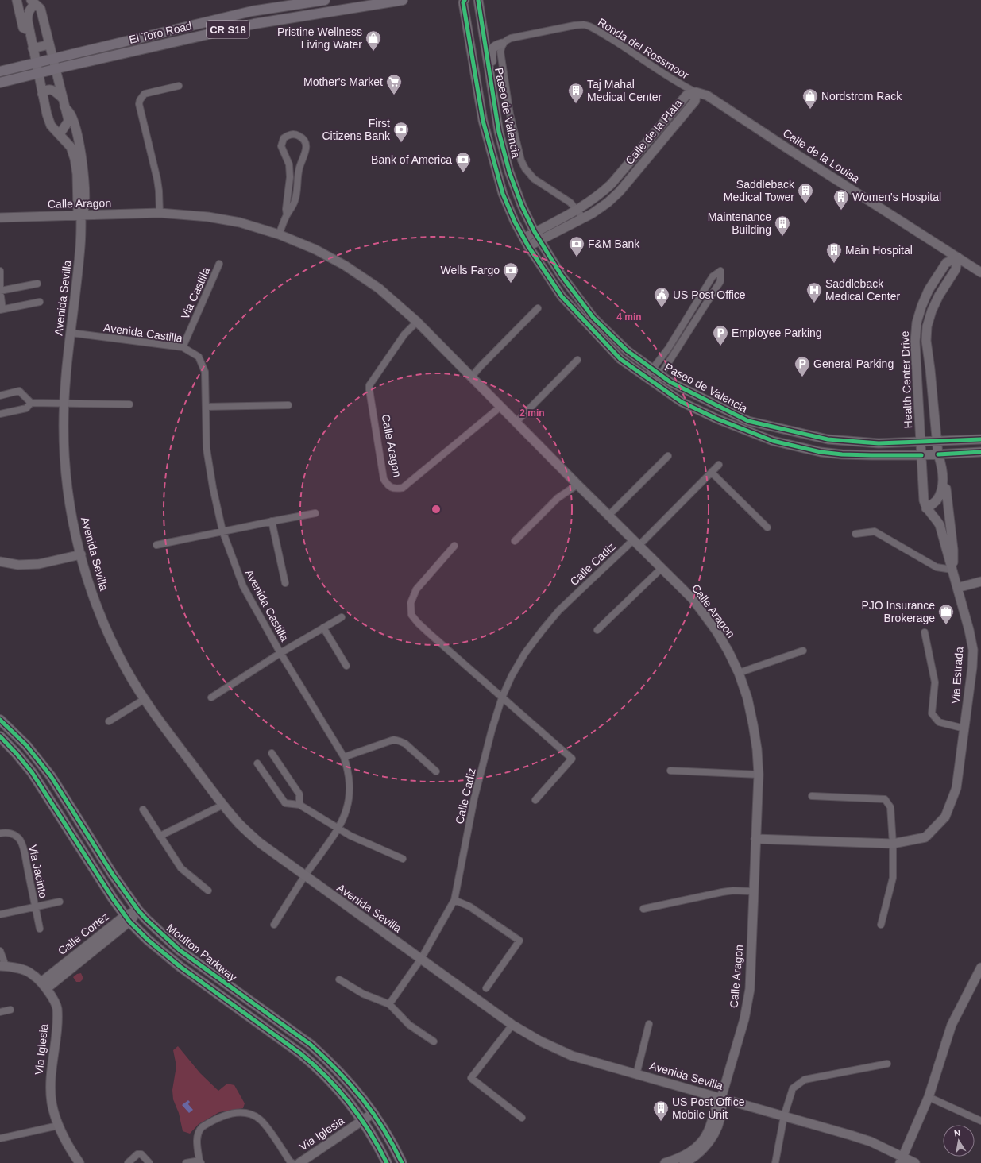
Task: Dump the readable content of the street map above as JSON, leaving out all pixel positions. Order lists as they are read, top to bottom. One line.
{"streets":{"main road":["CR S18","El Toro Road","Moulton Parkway"],"street":["Ronda del Rossmoor","Paseo de Valencia","Calle de la Plata","Calle de la Louisa","Calle Aragon","Via Castilla","Avenida Sevilla","Avenida Castilla","Health Center Drive","Calle Cadiz","Via Estrada","Via Jacinto","Calle Cortez","Via Iglesia"]},"crossings":[["El Toro Road","Avenida Sevilla"],["Ronda del Rossmoor","Calle de la Plata"],["Ronda del Rossmoor","Calle de la Louisa"],["Paseo de Valencia","Calle de la Plata"],["Paseo de Valencia","Health Center Drive"],["Paseo de Valencia","Via Estrada"],["Calle de la Plata","Calle de la Louisa"],["Calle de la Louisa","Health Center Drive"],["Calle Aragon","Avenida Sevilla"],["Calle Aragon","Calle Cadiz"],["Calle Aragon","Via Estrada"],["Via Castilla","Avenida Castilla"],["Avenida Sevilla","Avenida Castilla"],["Avenida Sevilla","Calle Cadiz"],["Health Center Drive","Via Estrada"],["Calle Cortez","Moulton Parkway"],["Calle Cortez","Via Iglesia"],["Moulton Parkway","Via Iglesia"]],"places":{"shop":["Pristine Wellness Living Water","Nordstrom Rack"],"supermarket":["Mother's Market"],"building":["Taj Mahal Medical Center","Saddleback Medical Tower","Women's Hospital","Maintenance Building","Main Hospital","US Post Office Mobile Unit"],"bank":["First Citizens Bank","Bank of America","F&M Bank","Wells Fargo"],"hospital":["Saddleback Medical Center"],"public building":["US Post Office"],"parking":["Employee Parking","General Parking"],"office":["PJO Insurance Brokerage"]},"north":"top","rings":["4 min","2 min"]}
